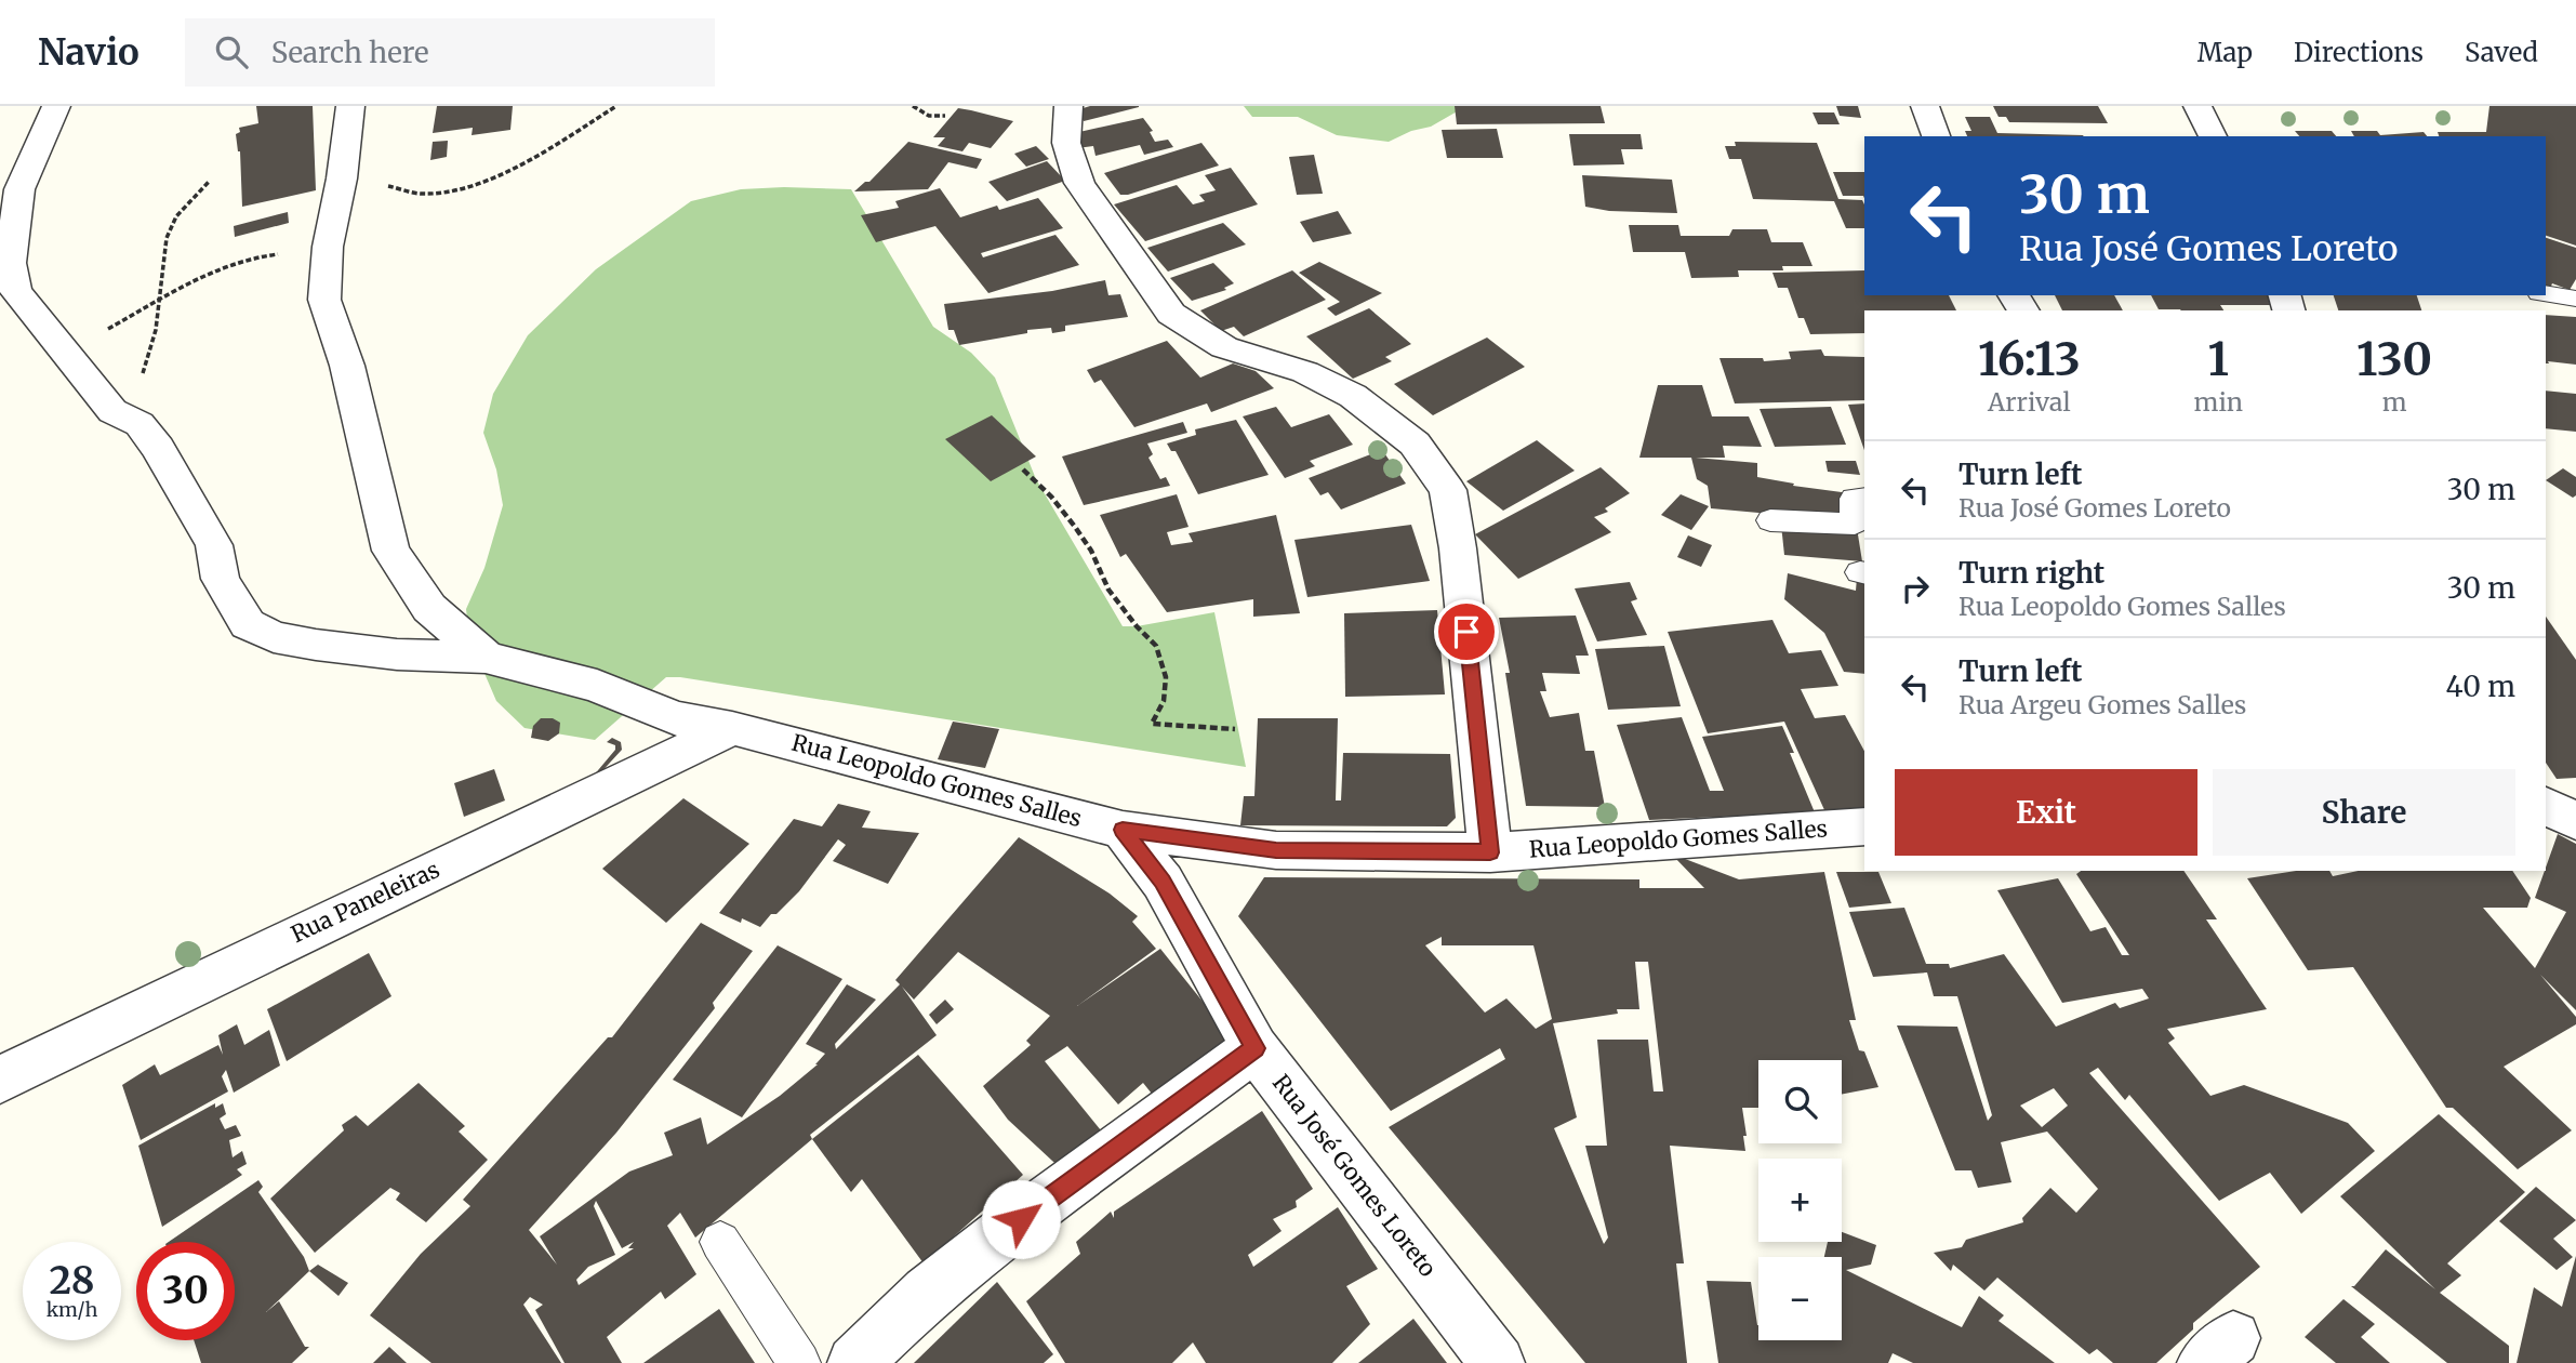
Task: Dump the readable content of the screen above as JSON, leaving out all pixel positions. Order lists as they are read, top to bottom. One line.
{"streets":{"street":["Rua Leopoldo Gomes Salles","Rua Paneleiras","Rua José Gomes Loreto"]},"crossings":[["Rua Leopoldo Gomes Salles","Rua Paneleiras"],["Rua Leopoldo Gomes Salles","Rua José Gomes Loreto"]],"page":{"header":"Navio","search":"Search here","nav":["Map","Directions","Saved"],"turn":["30 m","Rua José Gomes Loreto"],"eta":["16:13","Arrival","1","min","130","m"],"list":[{"name":"Turn left","note":"Rua José Gomes Loreto","value":"30 m"},{"name":"Turn right","note":"Rua Leopoldo Gomes Salles","value":"30 m"},{"name":"Turn left","note":"Rua Argeu Gomes Salles","value":"40 m"}],"buttons":["Exit","Share"],"map_buttons":["+","−"],"speed":"28 km/h","limit":"30"}}
